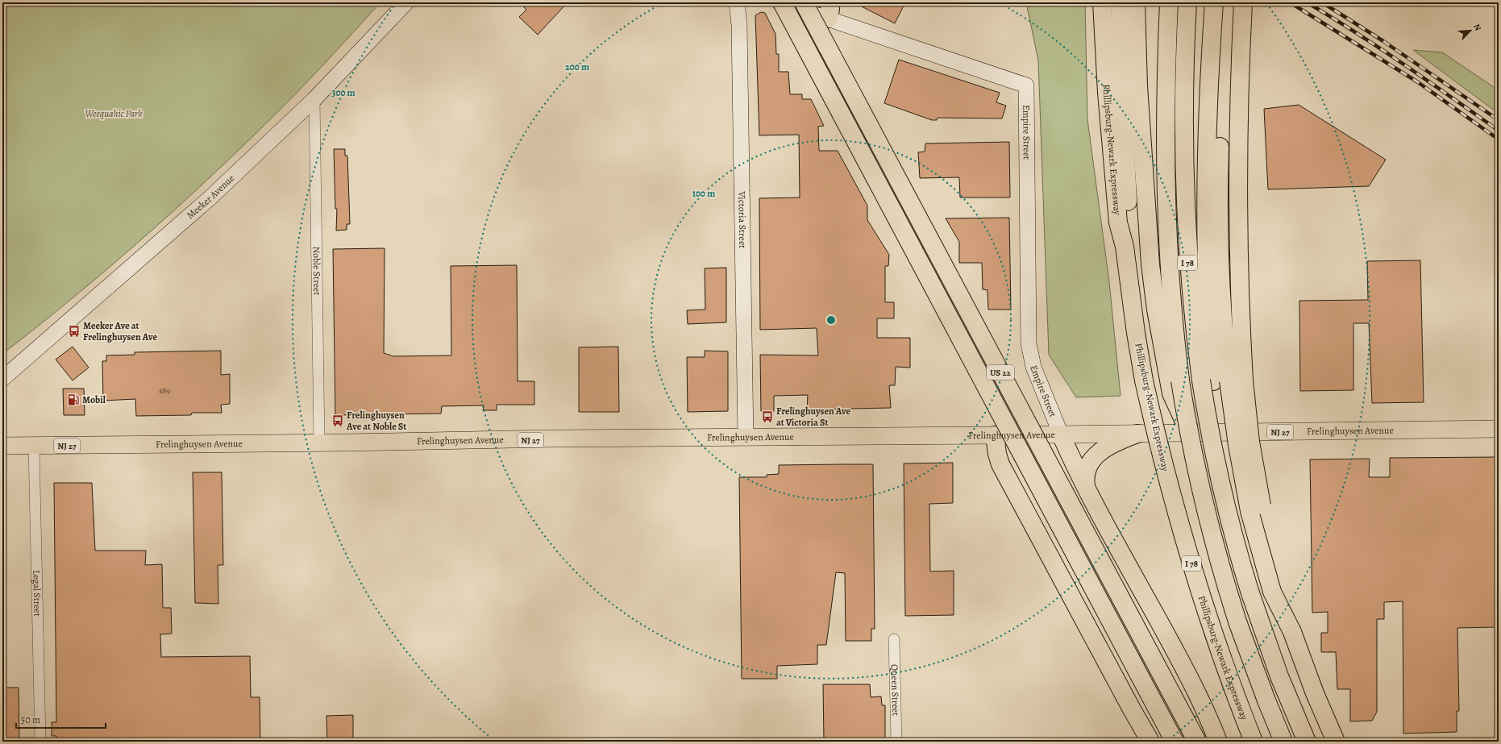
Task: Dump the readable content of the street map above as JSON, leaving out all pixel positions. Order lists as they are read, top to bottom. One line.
{"streets":{"highway":["Phillipsburg-Newark Expressway","I 78","US 22"],"main road":["Frelinghuysen Avenue","NJ 27"],"street":["Empire Street","Meeker Avenue","Victoria Street","Noble Street","Legal Street","Queen Street"]},"crossings":[["Empire Street","Frelinghuysen Avenue"],["Meeker Avenue","Noble Street"],["Victoria Street","Frelinghuysen Avenue"],["Noble Street","Frelinghuysen Avenue"],["Frelinghuysen Avenue","Legal Street"]],"parks":["Weequahic Park"],"places":{"bus stop":["Meeker Ave at Frelinghuysen Ave","Frelinghuysen Ave at Victoria St","Frelinghuysen Ave at Noble St"],"fuel station":["Mobil"]},"house_numbers":["489"],"scale_bar":"50 m","north":"top right","rings":["200 m","300 m","100 m"]}
